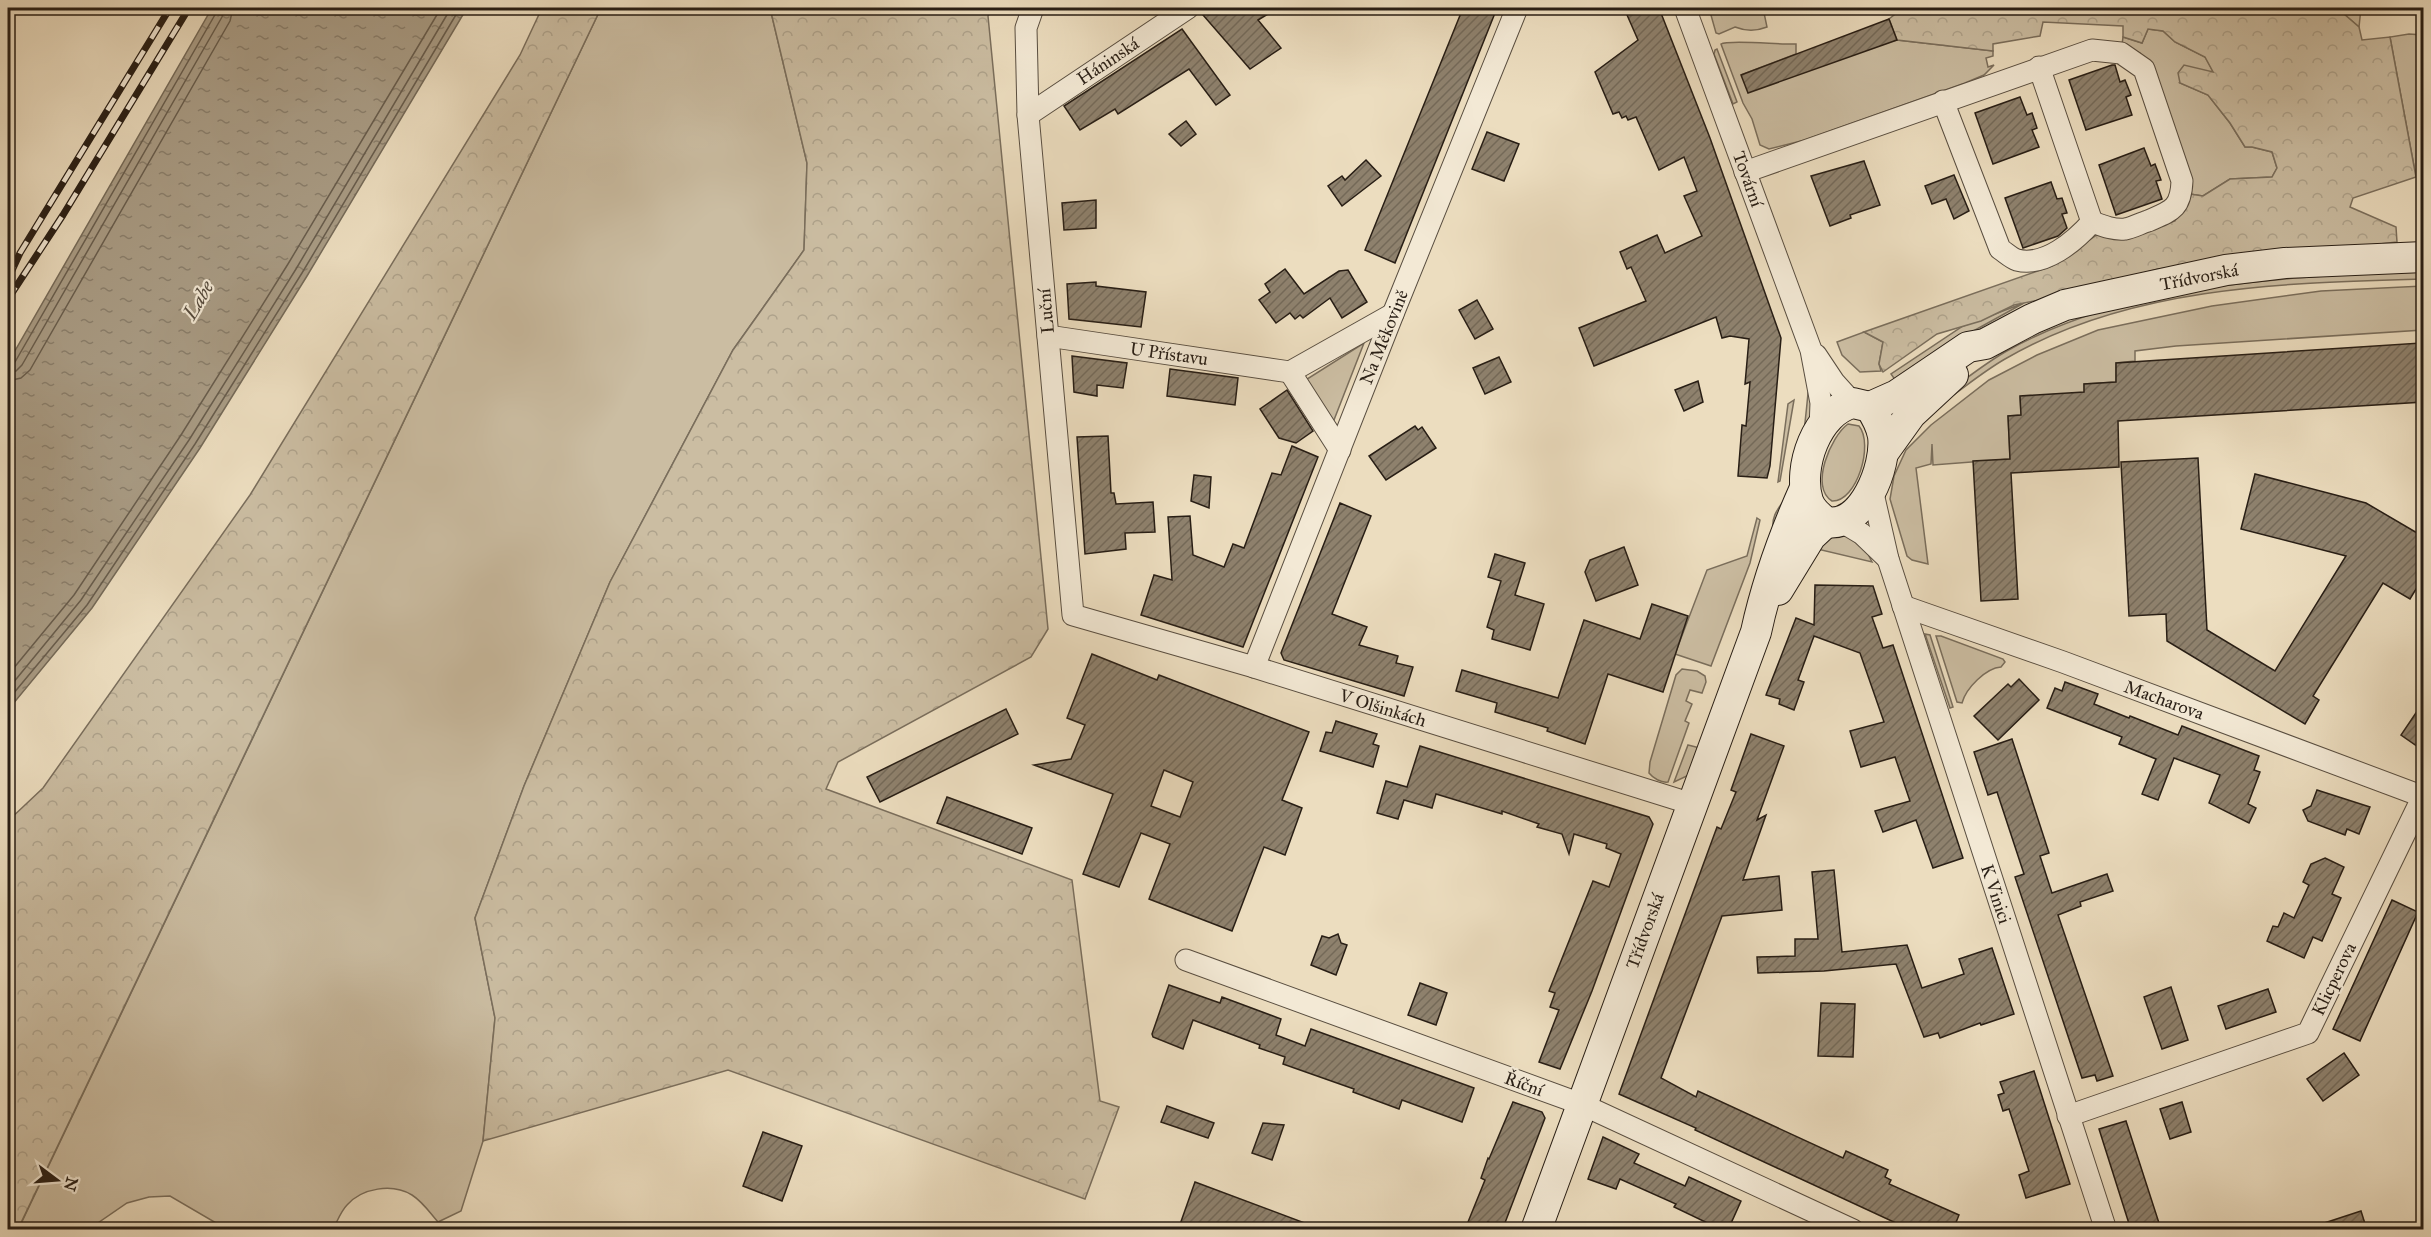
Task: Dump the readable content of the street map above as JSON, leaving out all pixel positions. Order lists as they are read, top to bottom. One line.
{"streets":{"main road":["Třídvorská"],"street":["Háninská","Tovární","Luční","Na Měkovině","U Přístavu","Macharova","V Olšinkách","K Vinici","Klicperova","Říční"]},"crossings":[["Háninská","Luční"],["Tovární","Třídvorská"],["Tovární","K Vinici"],["Třídvorská","V Olšinkách"],["Třídvorská","K Vinici"],["Třídvorská","Říční"],["Luční","U Přístavu"],["Luční","V Olšinkách"],["Na Měkovině","V Olšinkách"],["Macharova","K Vinici"],["Macharova","Klicperova"],["K Vinici","Klicperova"]],"water":["Labe"],"north":"right"}
